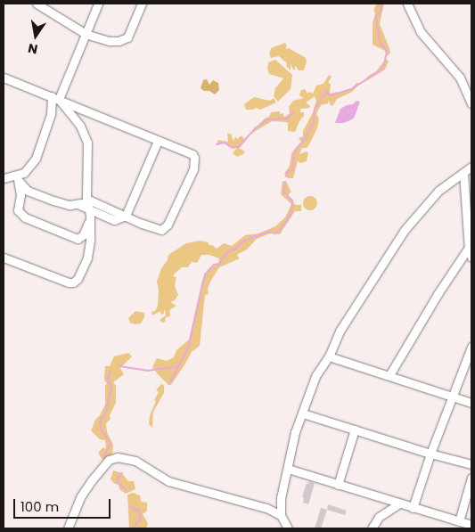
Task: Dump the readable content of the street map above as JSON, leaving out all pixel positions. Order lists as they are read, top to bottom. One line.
{"scale_bar":"100 m","north":"bottom"}
